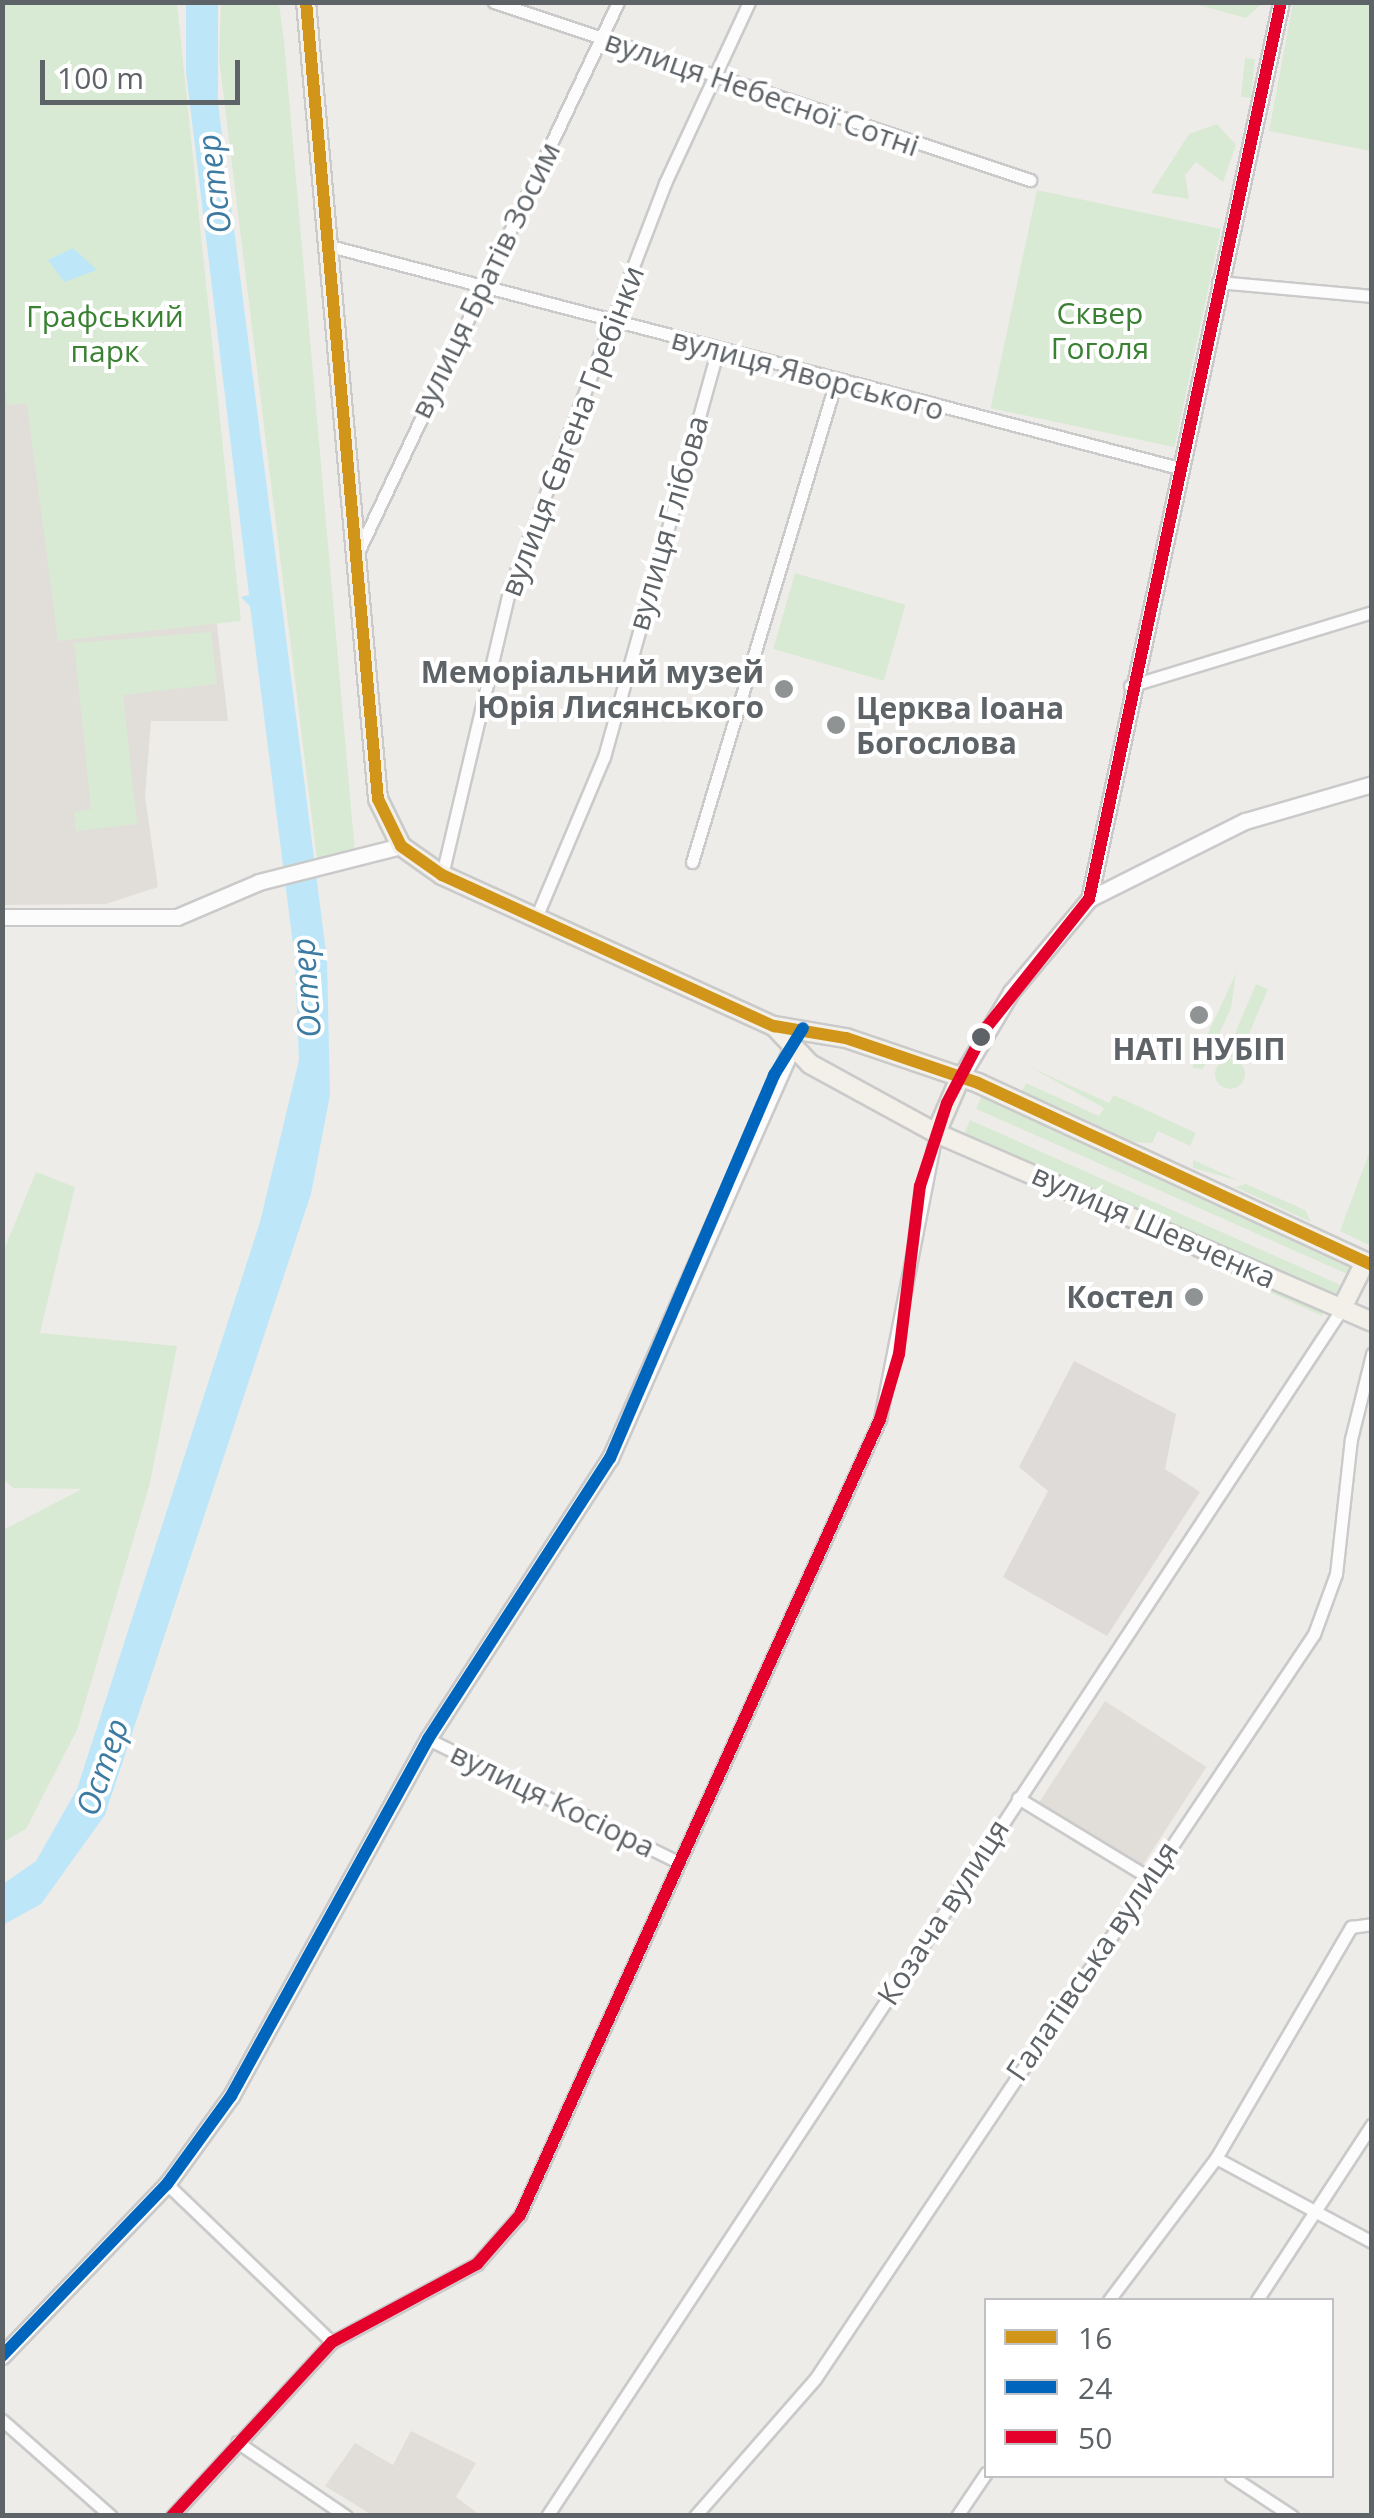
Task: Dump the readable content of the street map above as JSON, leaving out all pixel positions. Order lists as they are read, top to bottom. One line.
{"streets":{"main road":["вулиця Шевченка"],"street":["вулиця Небесної Сотні","вулиця Братів Зосим","вулиця Яворського","вулиця Євгена Гребінки","вулиця Глібова","вулиця Косіора","Козача вулиця","Галатівська вулиця"]},"crossings":[["вулиця Небесної Сотні","вулиця Братів Зосим"],["вулиця Небесної Сотні","вулиця Євгена Гребінки"],["вулиця Братів Зосим","вулиця Яворського"],["вулиця Яворського","вулиця Євгена Гребінки"],["вулиця Яворського","вулиця Глібова"],["вулиця Шевченка","Козача вулиця"]],"water":["Остер"],"parks":["Сквер Гоголя","Графський парк"],"places":["Меморіальний музей Юрія Лисянського","Церква Іоана Богослова","НАТІ НУБІП","Костел"],"lines":["transit line 16","transit line 50","transit line 24"],"legend":["16","24","50"],"scale_bar":"100 m"}
